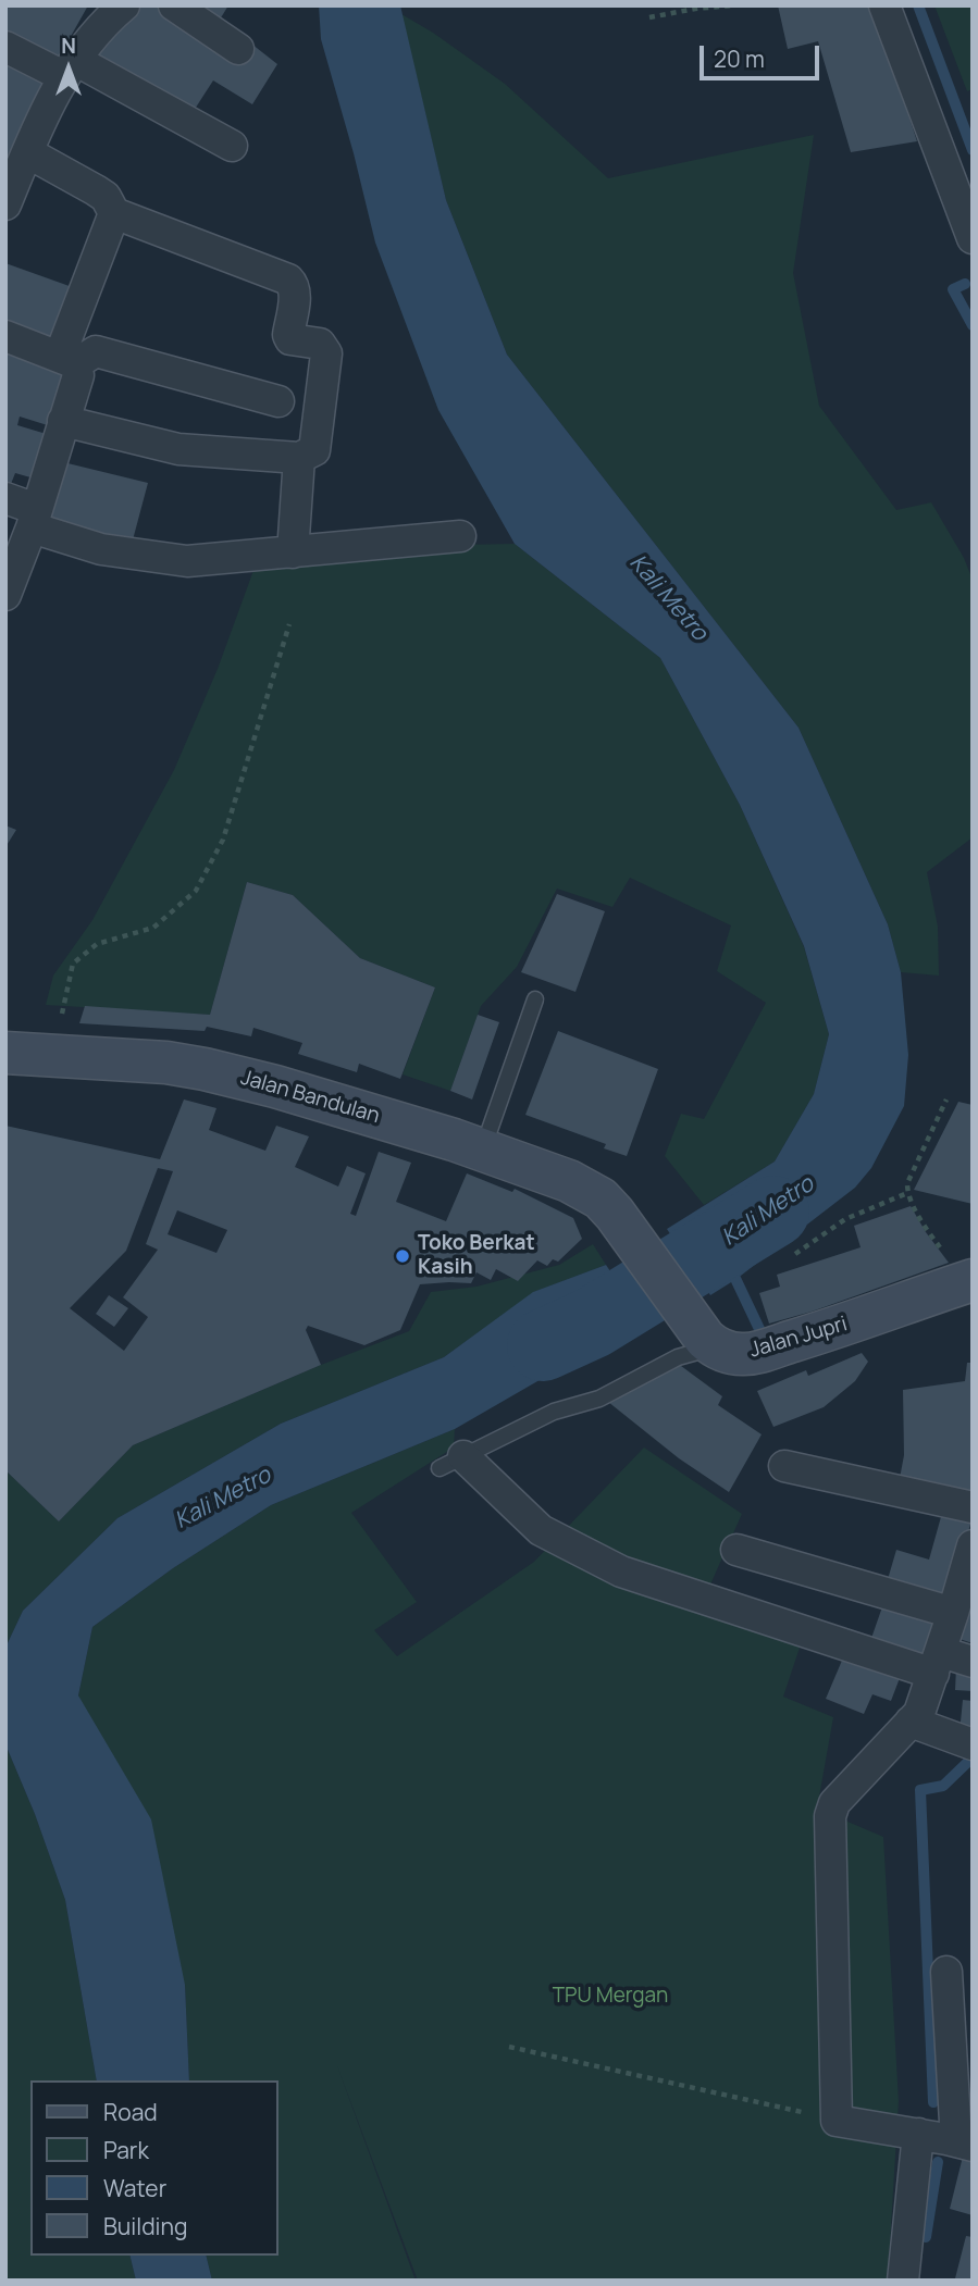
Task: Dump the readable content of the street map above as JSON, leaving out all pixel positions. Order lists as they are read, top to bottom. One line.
{"streets":{"main road":["Jalan Bandulan","Jalan Jupri"]},"crossings":[["Jalan Bandulan","Jalan Jupri"]],"water":["Kali Metro"],"parks":["TPU Mergan"],"places":["Toko Berkat Kasih"],"legend":["Road","Park","Water","Building"],"scale_bar":"20 m","north":"top"}
